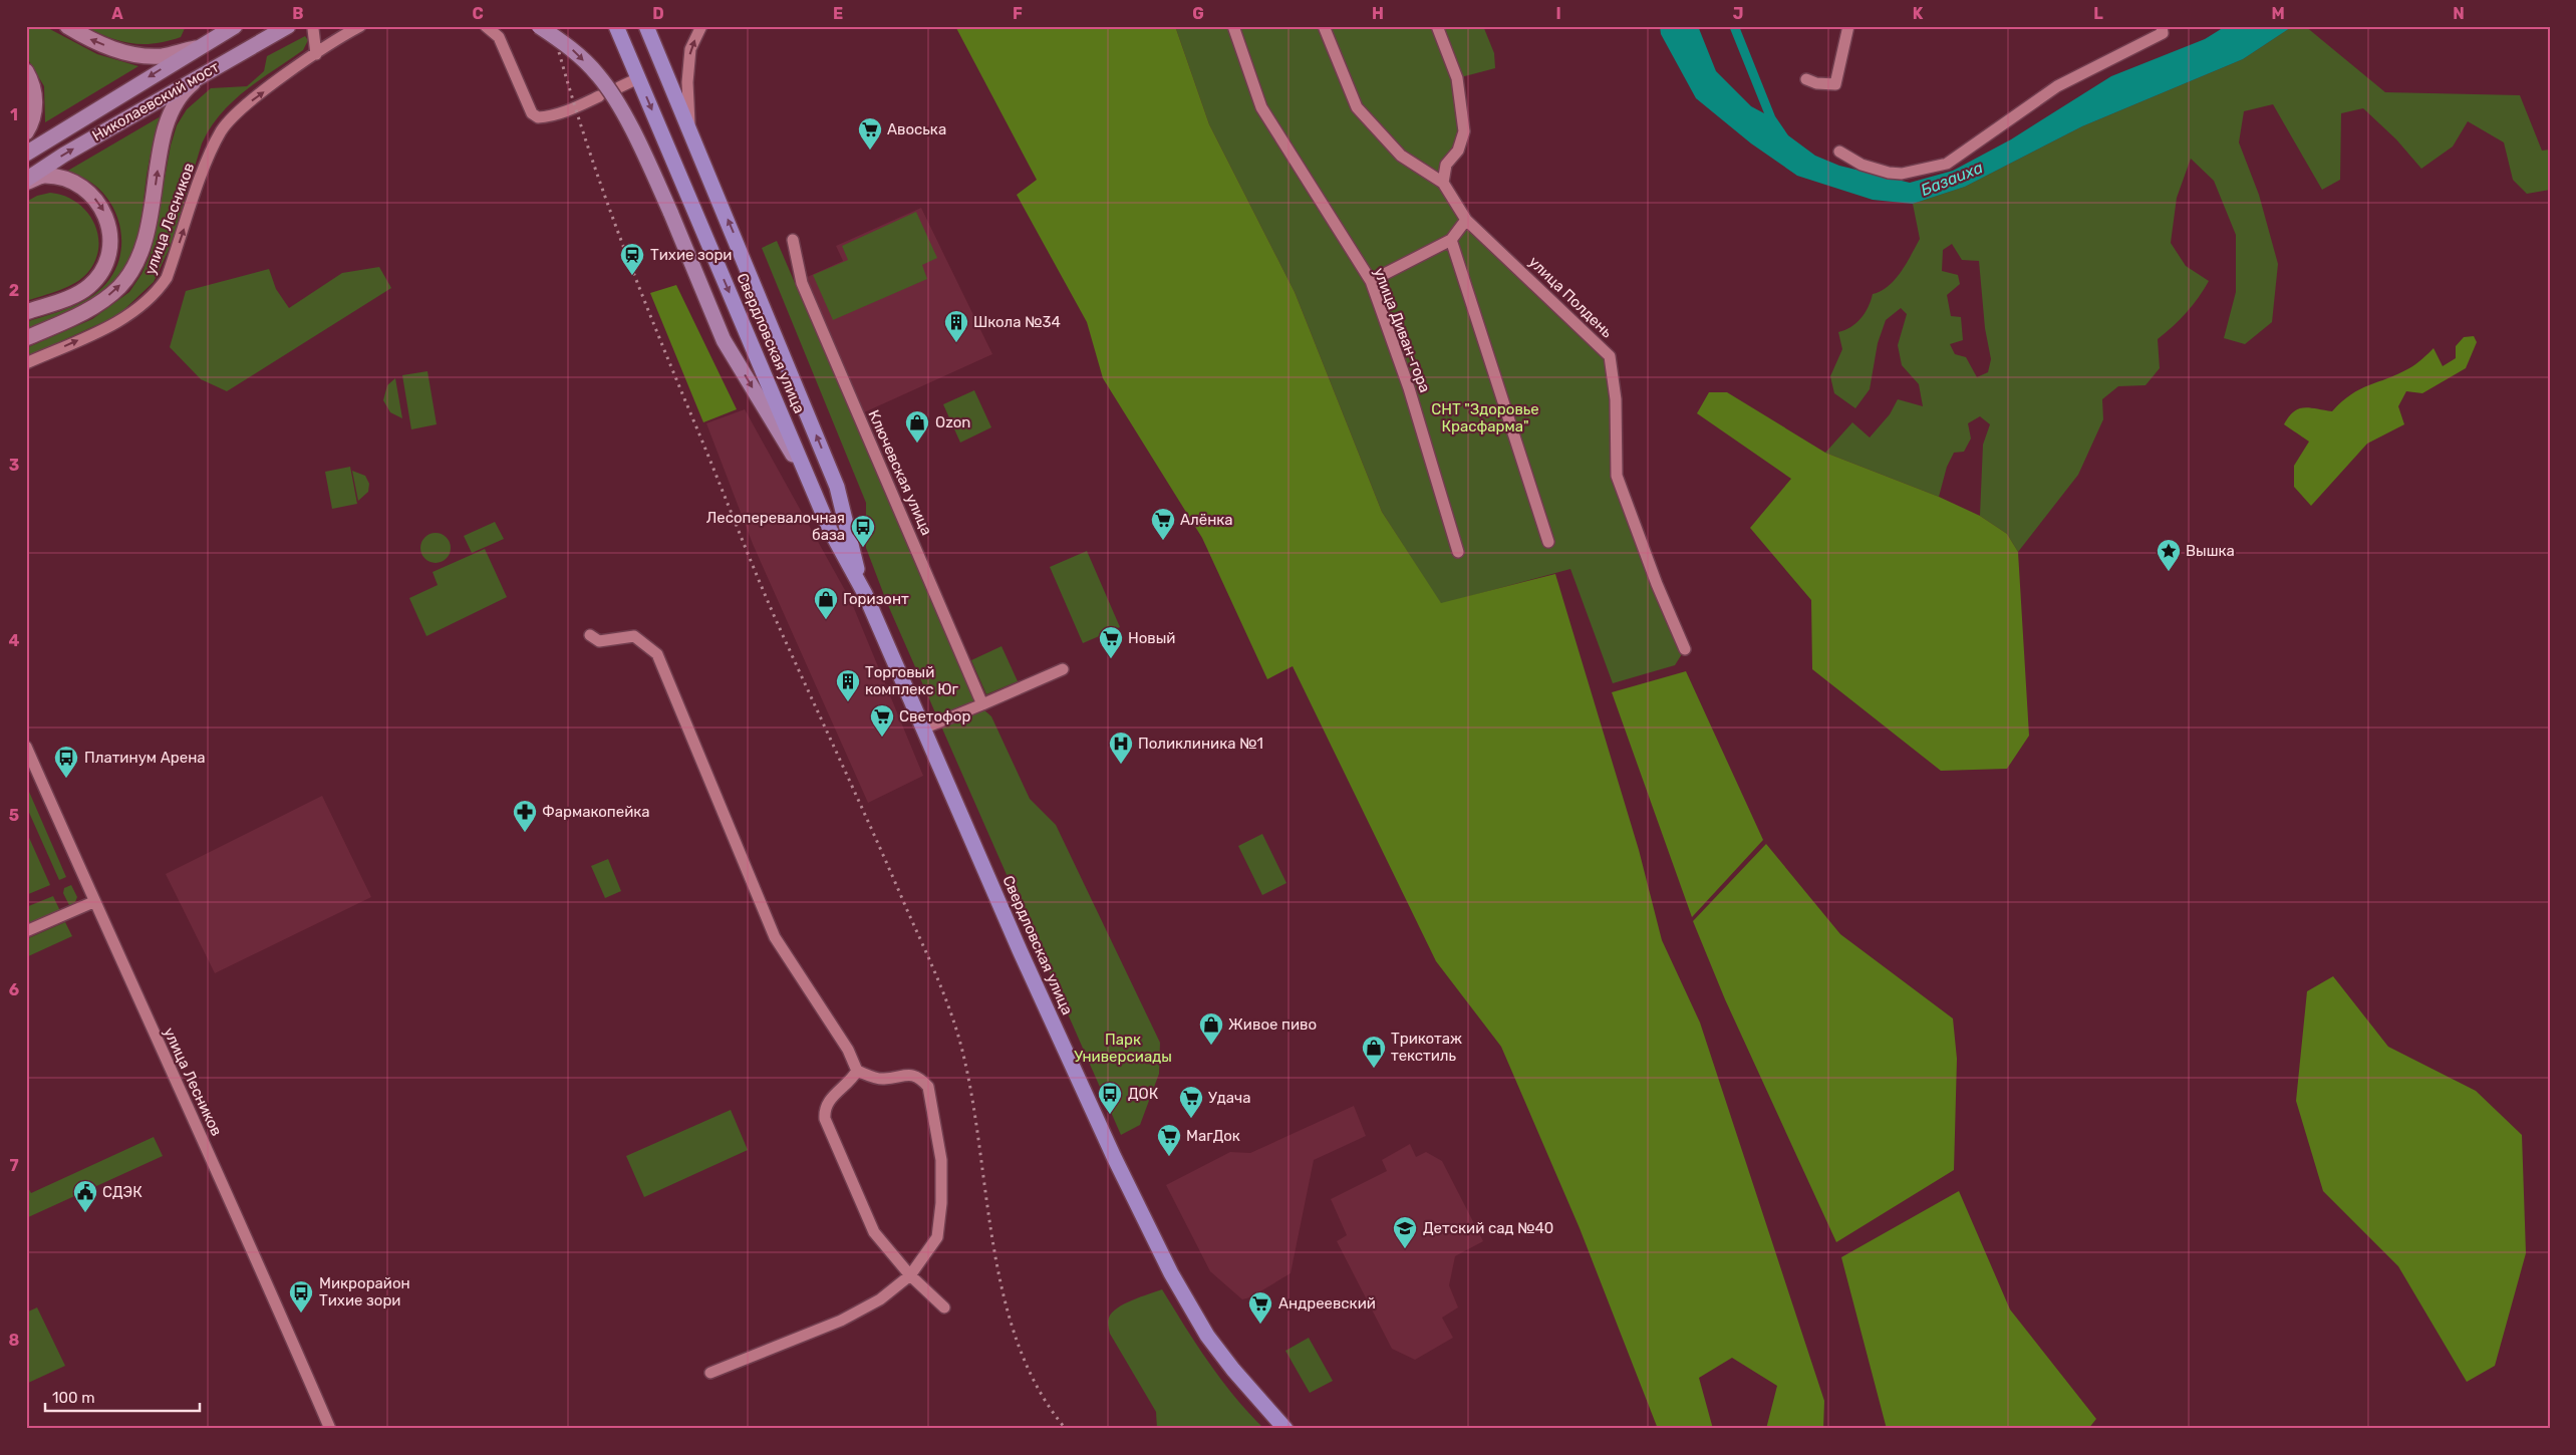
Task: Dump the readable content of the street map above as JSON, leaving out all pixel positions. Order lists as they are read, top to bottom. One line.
{"streets":{"highway":["Свердловская улица"],"main road":["Николаевский мост"],"street":["улица Лесников","улица Полдень","улица Диван-гора","Ключевская улица"]},"water":["Базаиха"],"parks":["СНТ \"Здоровье Красфарма\"","Парк Универсиады"],"places":{"supermarket":["Авоська","Алёнка","Новый","Светофор","Удача","МагДок","Андреевский"],"station":["Тихие зори"],"building":["Школа №34","Торговый комплекс Юг"],"shop":["Ozon","Горизонт","Живое пиво","Трикотаж текстиль"],"bus stop":["Лесоперевалочная база","Платинум Арена","ДОК","Микрорайон Тихие зори"],"place":["Вышка"],"hospital":["Поликлиника №1"],"pharmacy":["Фармакопейка"],"public building":["СДЭК"],"school or university":["Детский сад №40"]},"scale_bar":"100 m","grid":{"columns":["A","B","C","D","E","F","G","H","I","J","K","L","M","N"],"rows":["1","2","3","4","5","6","7","8"]}}
